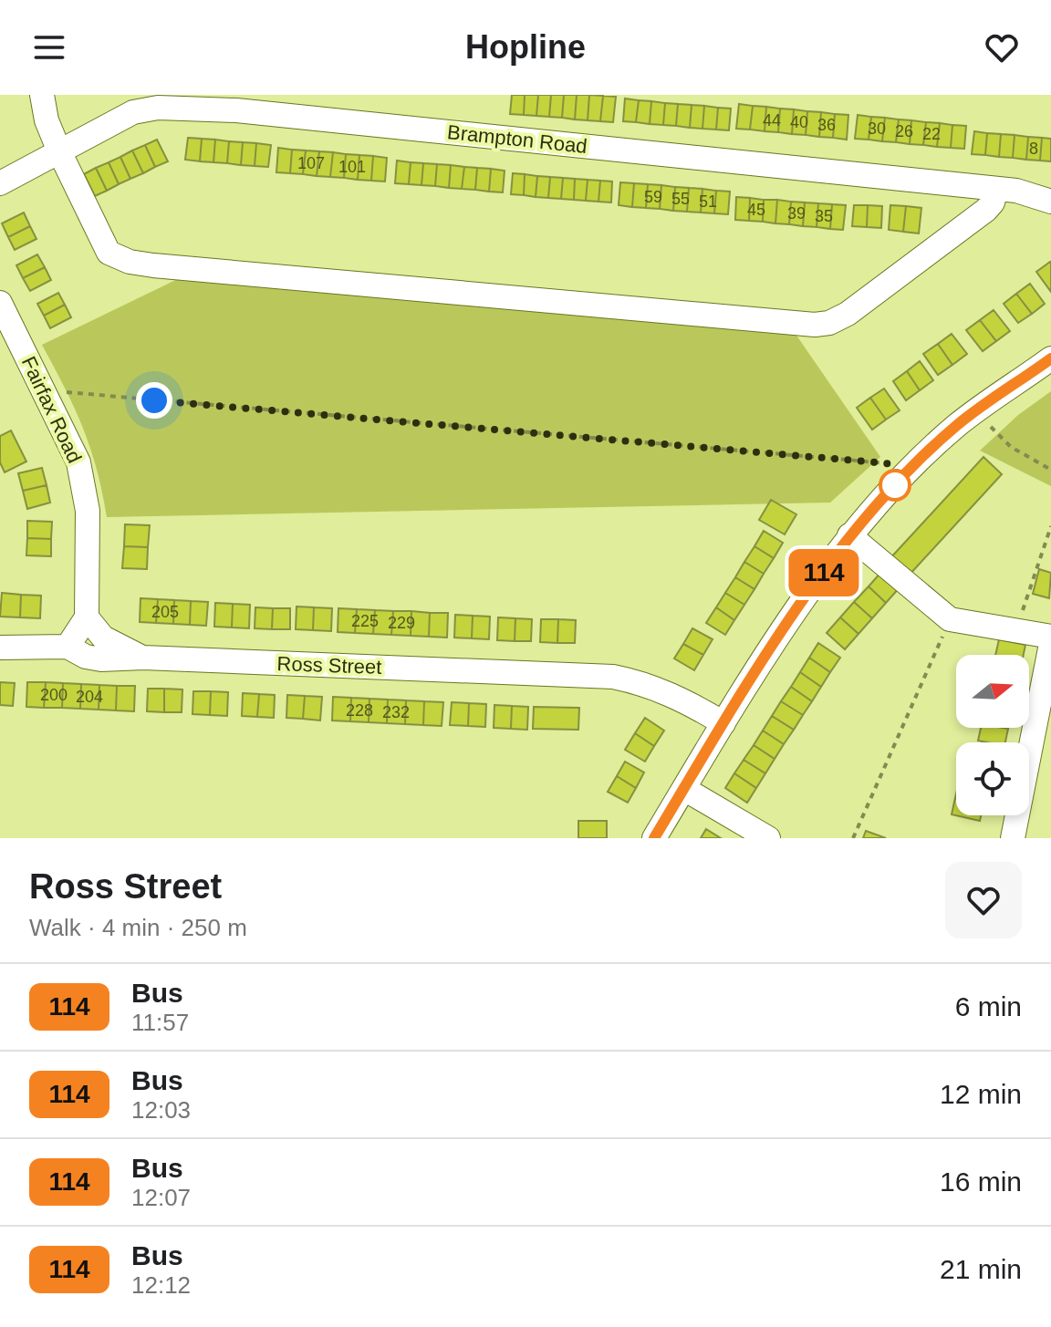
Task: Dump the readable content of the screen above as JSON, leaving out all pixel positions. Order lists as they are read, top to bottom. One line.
{"streets":{"street":["Brampton Road","Fairfax Road","Ross Street"]},"crossings":[["Fairfax Road","Ross Street"]],"lines":["bus line 114"],"house_numbers":["44","40","36","30","26","22","8","107","101","59","55","51","45","39","35","205","225","229","200","204","228","232"],"north":"right","page":{"header":"Hopline","on_map":"114","heading":["Ross Street","Walk · 4 min · 250 m"],"list":[{"mark":"114","name":"Bus","note":"11:57","value":"6 min"},{"mark":"114","name":"Bus","note":"12:03","value":"12 min"},{"mark":"114","name":"Bus","note":"12:07","value":"16 min"},{"mark":"114","name":"Bus","note":"12:12","value":"21 min"}]}}
